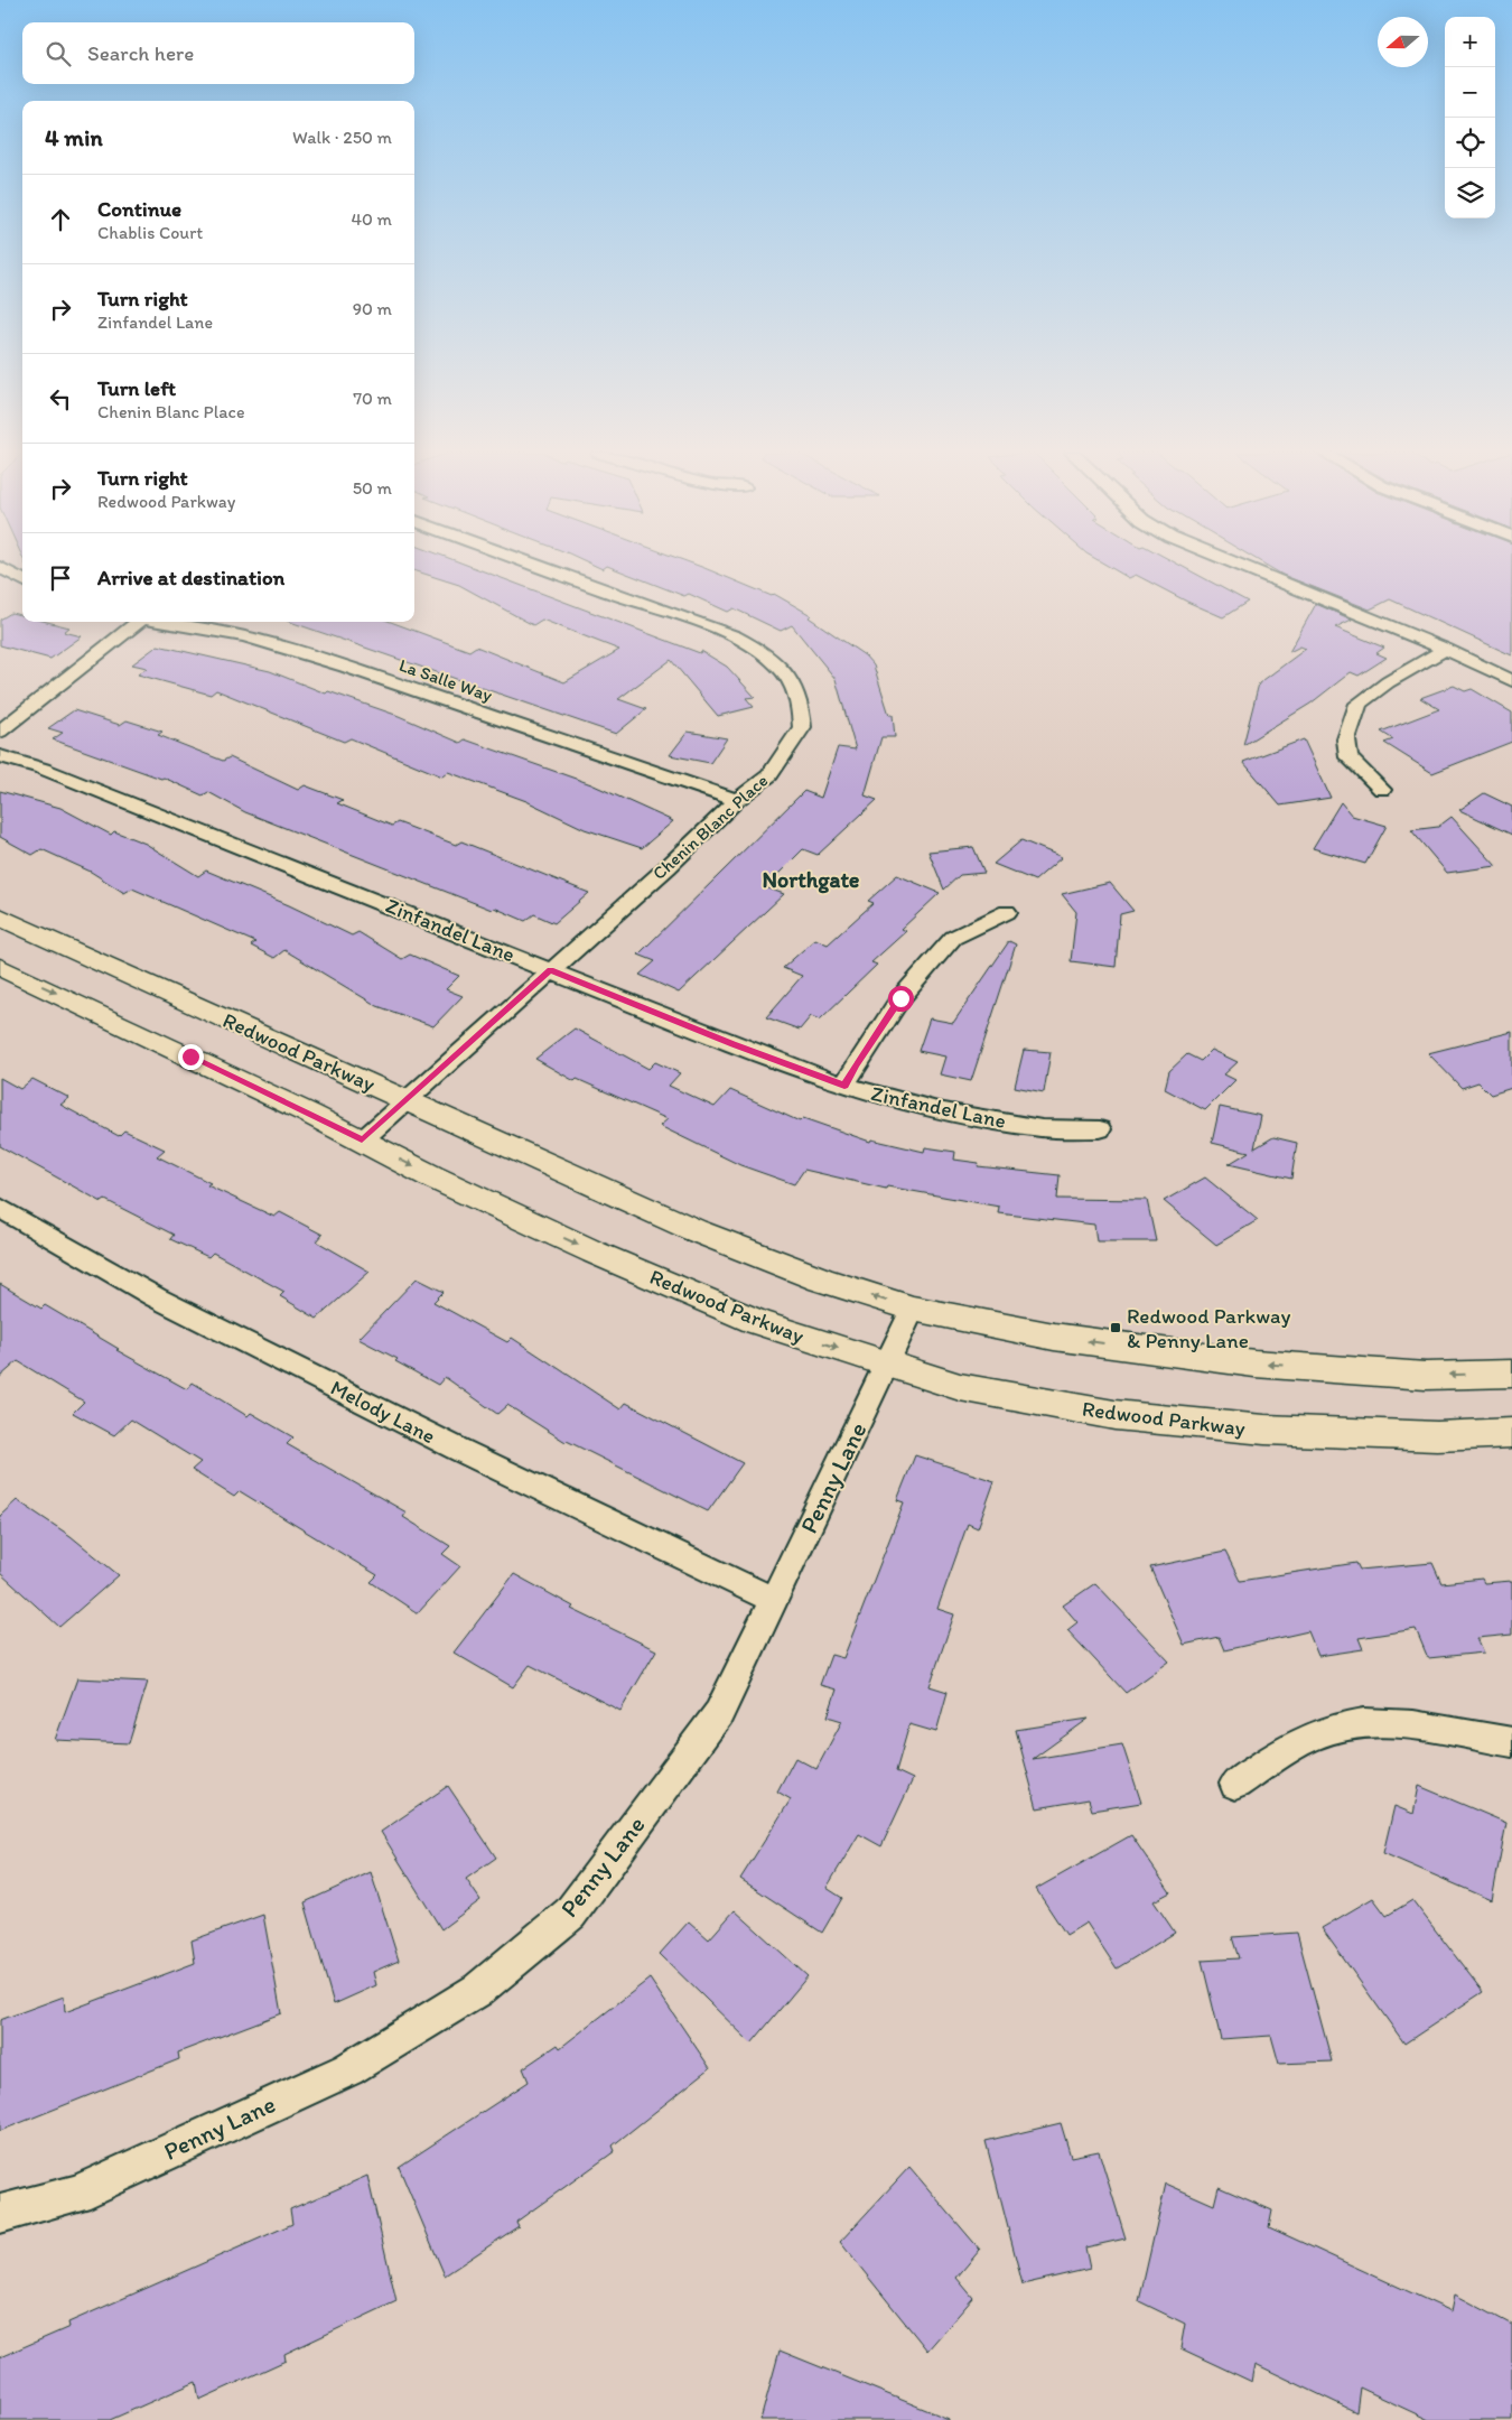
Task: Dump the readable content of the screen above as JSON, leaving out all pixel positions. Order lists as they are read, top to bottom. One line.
{"streets":{"main road":["Redwood Parkway"],"street":["La Salle Way","Chenin Blanc Place","Zinfandel Lane","Melody Lane","Penny Lane"]},"crossings":[["La Salle Way","Chenin Blanc Place"],["Chenin Blanc Place","Zinfandel Lane"],["Chenin Blanc Place","Redwood Parkway"],["Redwood Parkway","Penny Lane"],["Melody Lane","Penny Lane"]],"districts":["Northgate"],"places":{"transit":["Redwood Parkway & Penny Lane"]},"north":"left","page":{"map_buttons":["+","−"],"search":"Search here","heading":["4 min","Walk · 250 m"],"list":[["Continue","Chablis Court","40 m"],["Turn right","Zinfandel Lane","90 m"],["Turn left","Chenin Blanc Place","70 m"],["Turn right","Redwood Parkway","50 m"],"Arrive at destination"]}}
